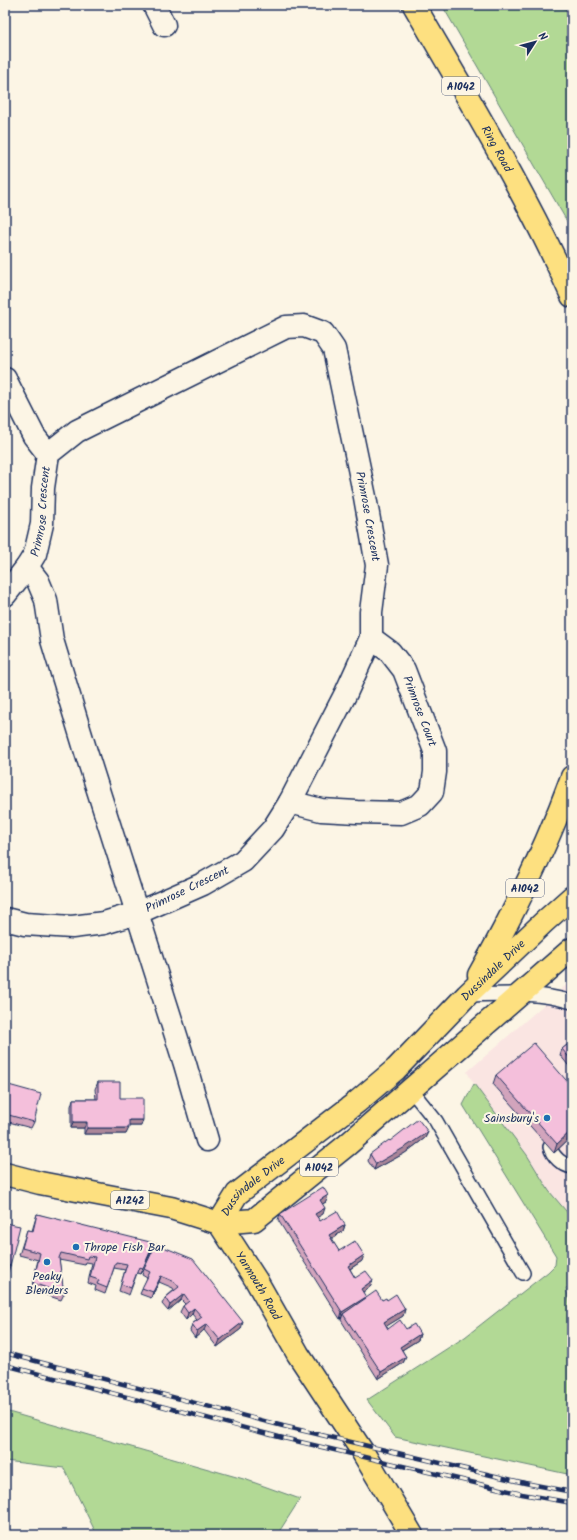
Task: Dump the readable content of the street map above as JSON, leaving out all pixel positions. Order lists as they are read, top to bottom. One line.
{"streets":{"main road":["A1042","Ring Road","Dussindale Drive","A1242","Yarmouth Road"],"street":["Primrose Crescent","Primrose Court"]},"crossings":[["A1042","Dussindale Drive"],["Primrose Crescent","Primrose Court"],["Dussindale Drive","A1242"],["Dussindale Drive","Yarmouth Road"],["A1242","Yarmouth Road"]],"places":["Sainsbury's","Thrope Fish Bar","Peaky Blenders"],"north":"top right"}
